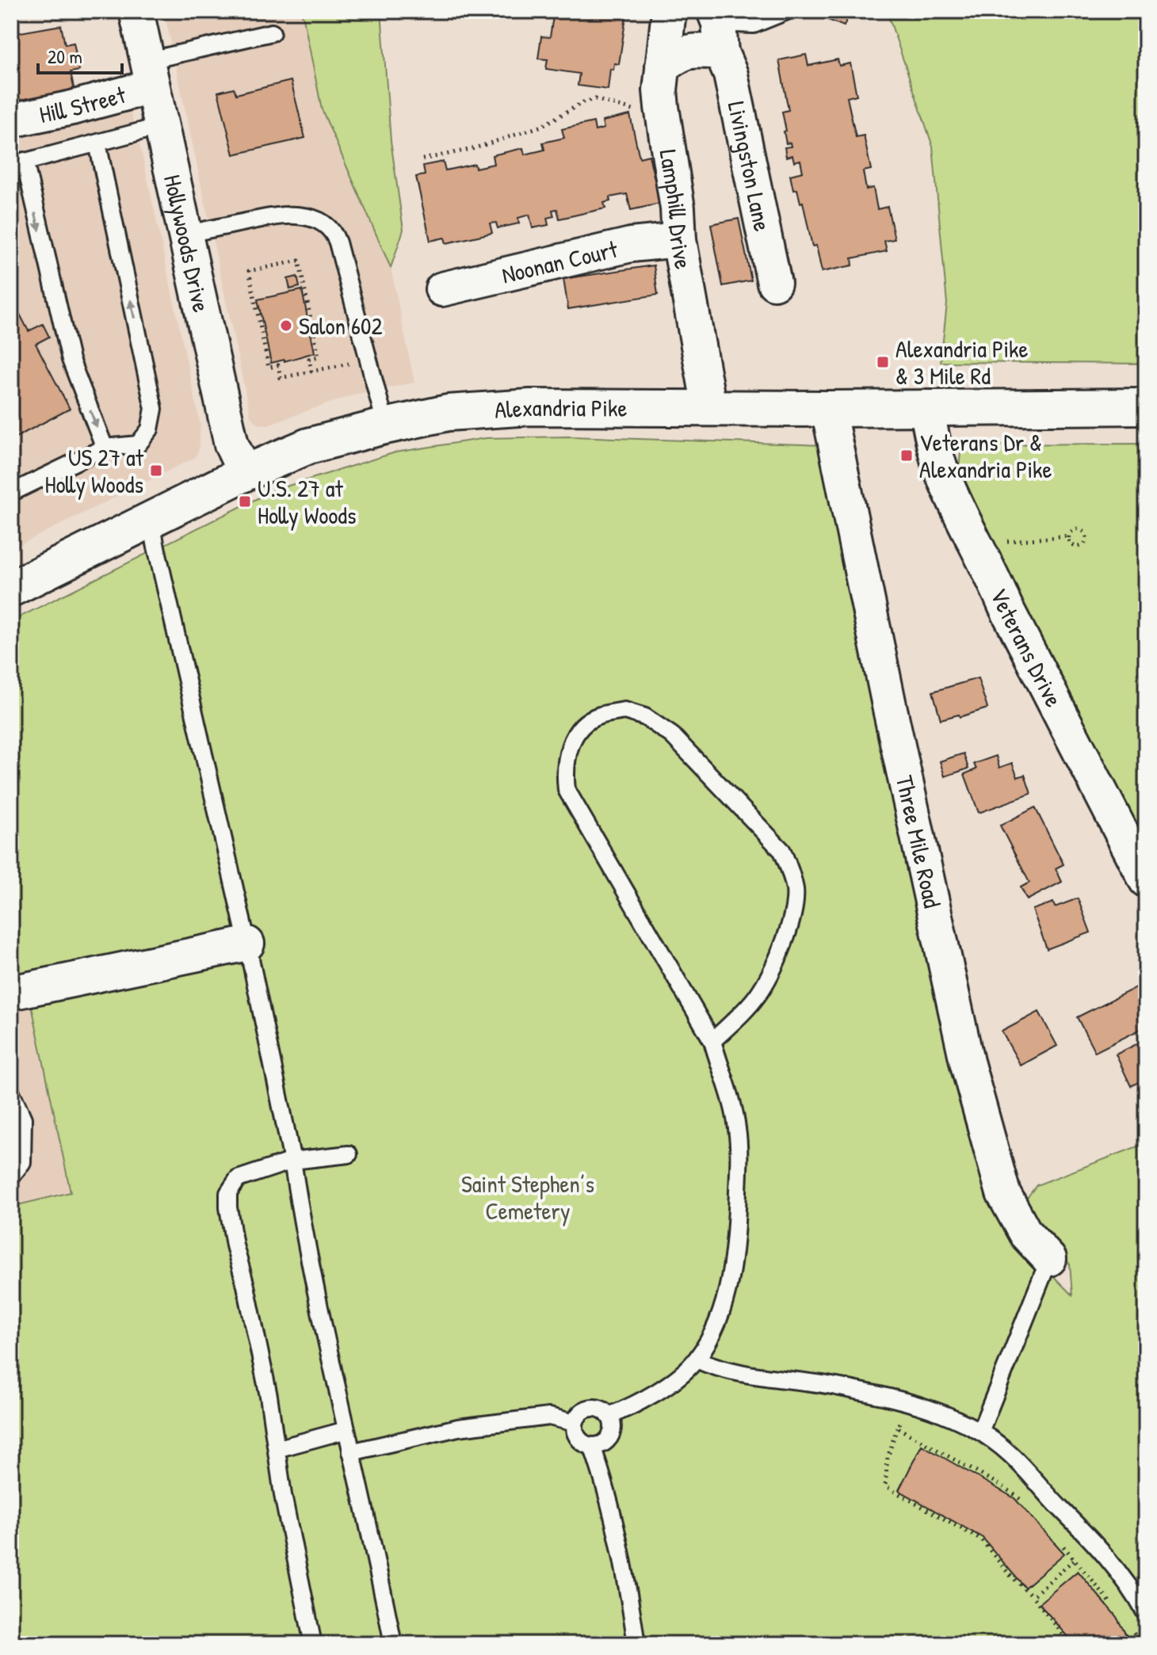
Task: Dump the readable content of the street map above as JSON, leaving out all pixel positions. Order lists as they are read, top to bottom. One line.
{"streets":{"main road":["Alexandria Pike"],"street":["Hill Street","Livingston Lane","Lamphill Drive","Hollywoods Drive","Noonan Court","Veterans Drive","Three Mile Road"]},"crossings":[["Hill Street","Hollywoods Drive"],["Lamphill Drive","Noonan Court"],["Lamphill Drive","Alexandria Pike"],["Hollywoods Drive","Alexandria Pike"],["Alexandria Pike","Veterans Drive"],["Alexandria Pike","Three Mile Road"]],"parks":["Saint Stephen’s Cemetery"],"places":{"other":["Salon 602"],"transit":["Alexandria Pike & 3 Mile Rd","Veterans Dr & Alexandria Pike","US 27 at Holly Woods","U.S. 27 at Holly Woods"]},"scale_bar":"20 m"}
